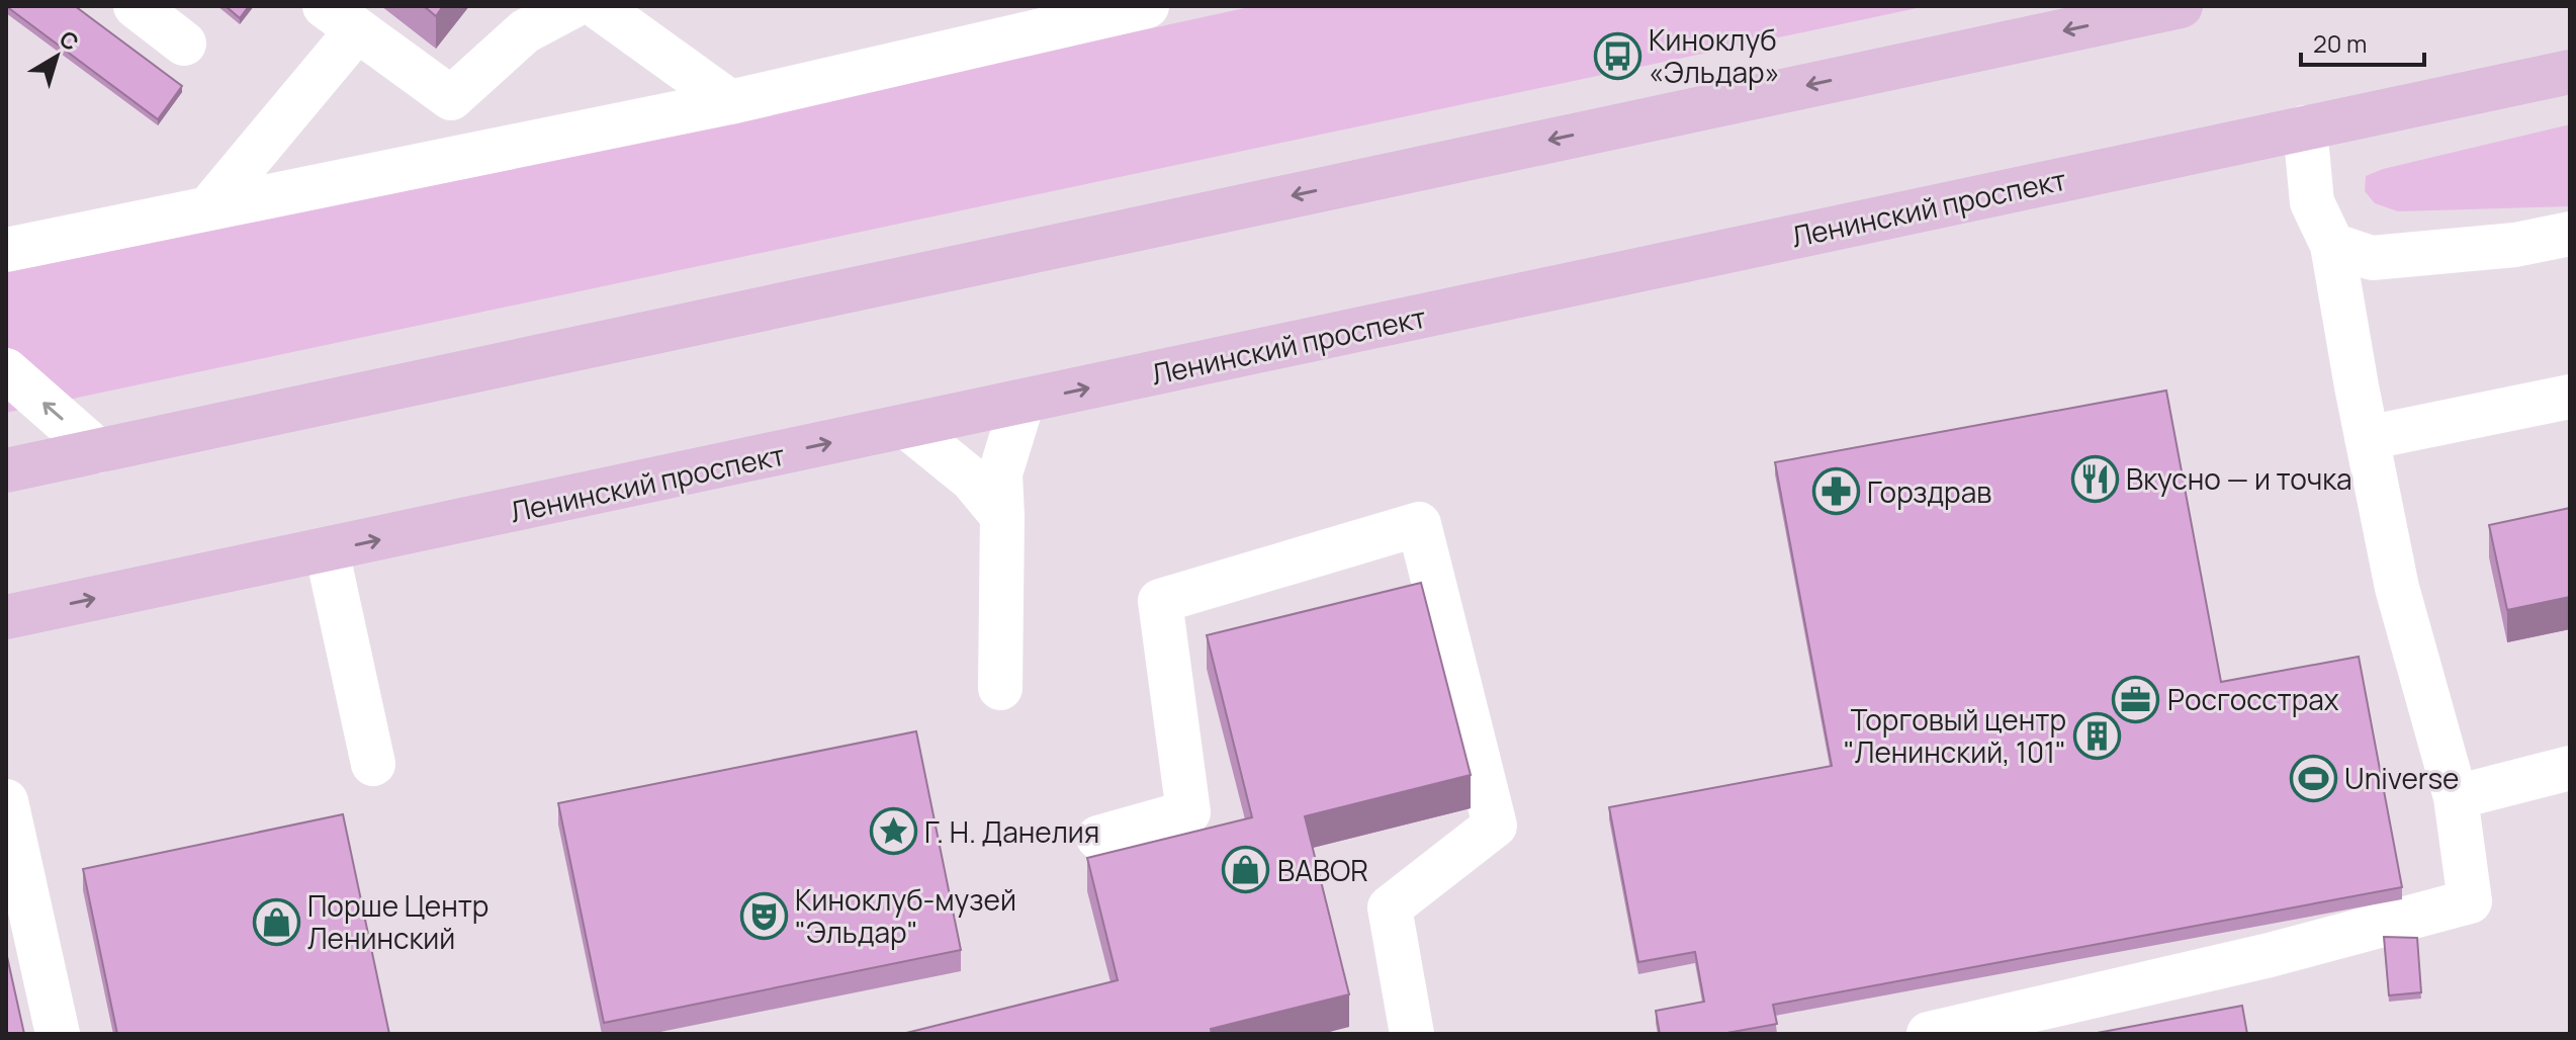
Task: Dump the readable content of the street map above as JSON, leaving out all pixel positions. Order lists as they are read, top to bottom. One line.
{"streets":{"main road":["Ленинский проспект"]},"places":{"bus stop":["Киноклуб «Эльдар»"],"restaurant":["Вкусно — и точка"],"pharmacy":["Горздрав"],"office":["Росгосстрах"],"building":["Торговый центр \"Ленинский, 101\""],"sports":["Universe"],"place":["Г. Н. Данелия"],"shop":["BABOR","Порше Центр Ленинский"],"theatre":["Киноклуб-музей \"Эльдар\""]},"scale_bar":"20 m","north":"top right"}
